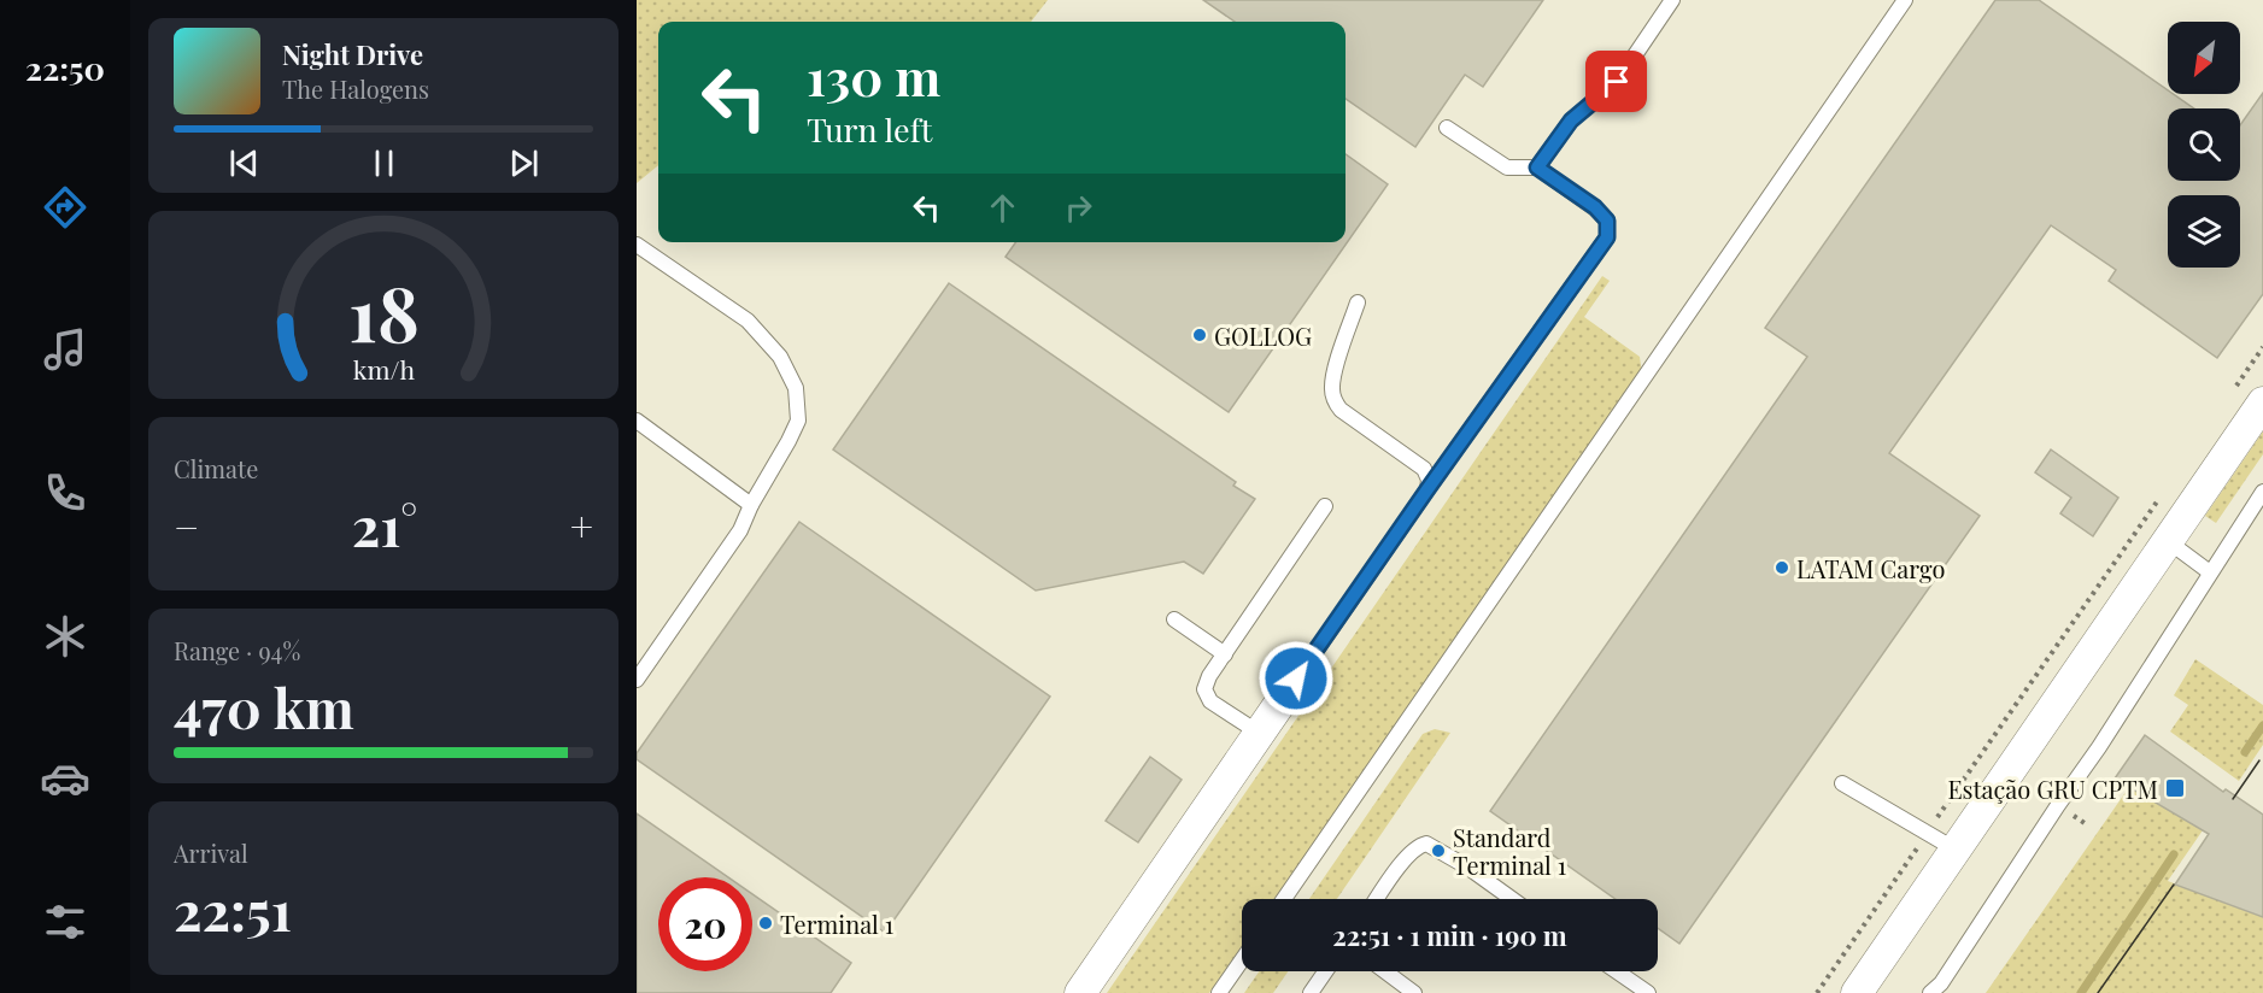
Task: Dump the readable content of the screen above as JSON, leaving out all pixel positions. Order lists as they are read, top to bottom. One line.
{"places":{"other":["GOLLOG","LATAM Cargo","Standard Terminal 1","Terminal 1"],"transit":["Estação GRU CPTM"]},"north":"bottom left","page":{"tabs":"22:50","turn":["130 m","Turn left"],"song":["Night Drive","The Halogens"],"tile":["Climate",["Range · 94%","470 km"],["Arrival","22:51"]],"heat":["−","21°","+"],"limit":"20","trip":"22:51 · 1 min · 190 m","gauge":["18","km/h"]}}
